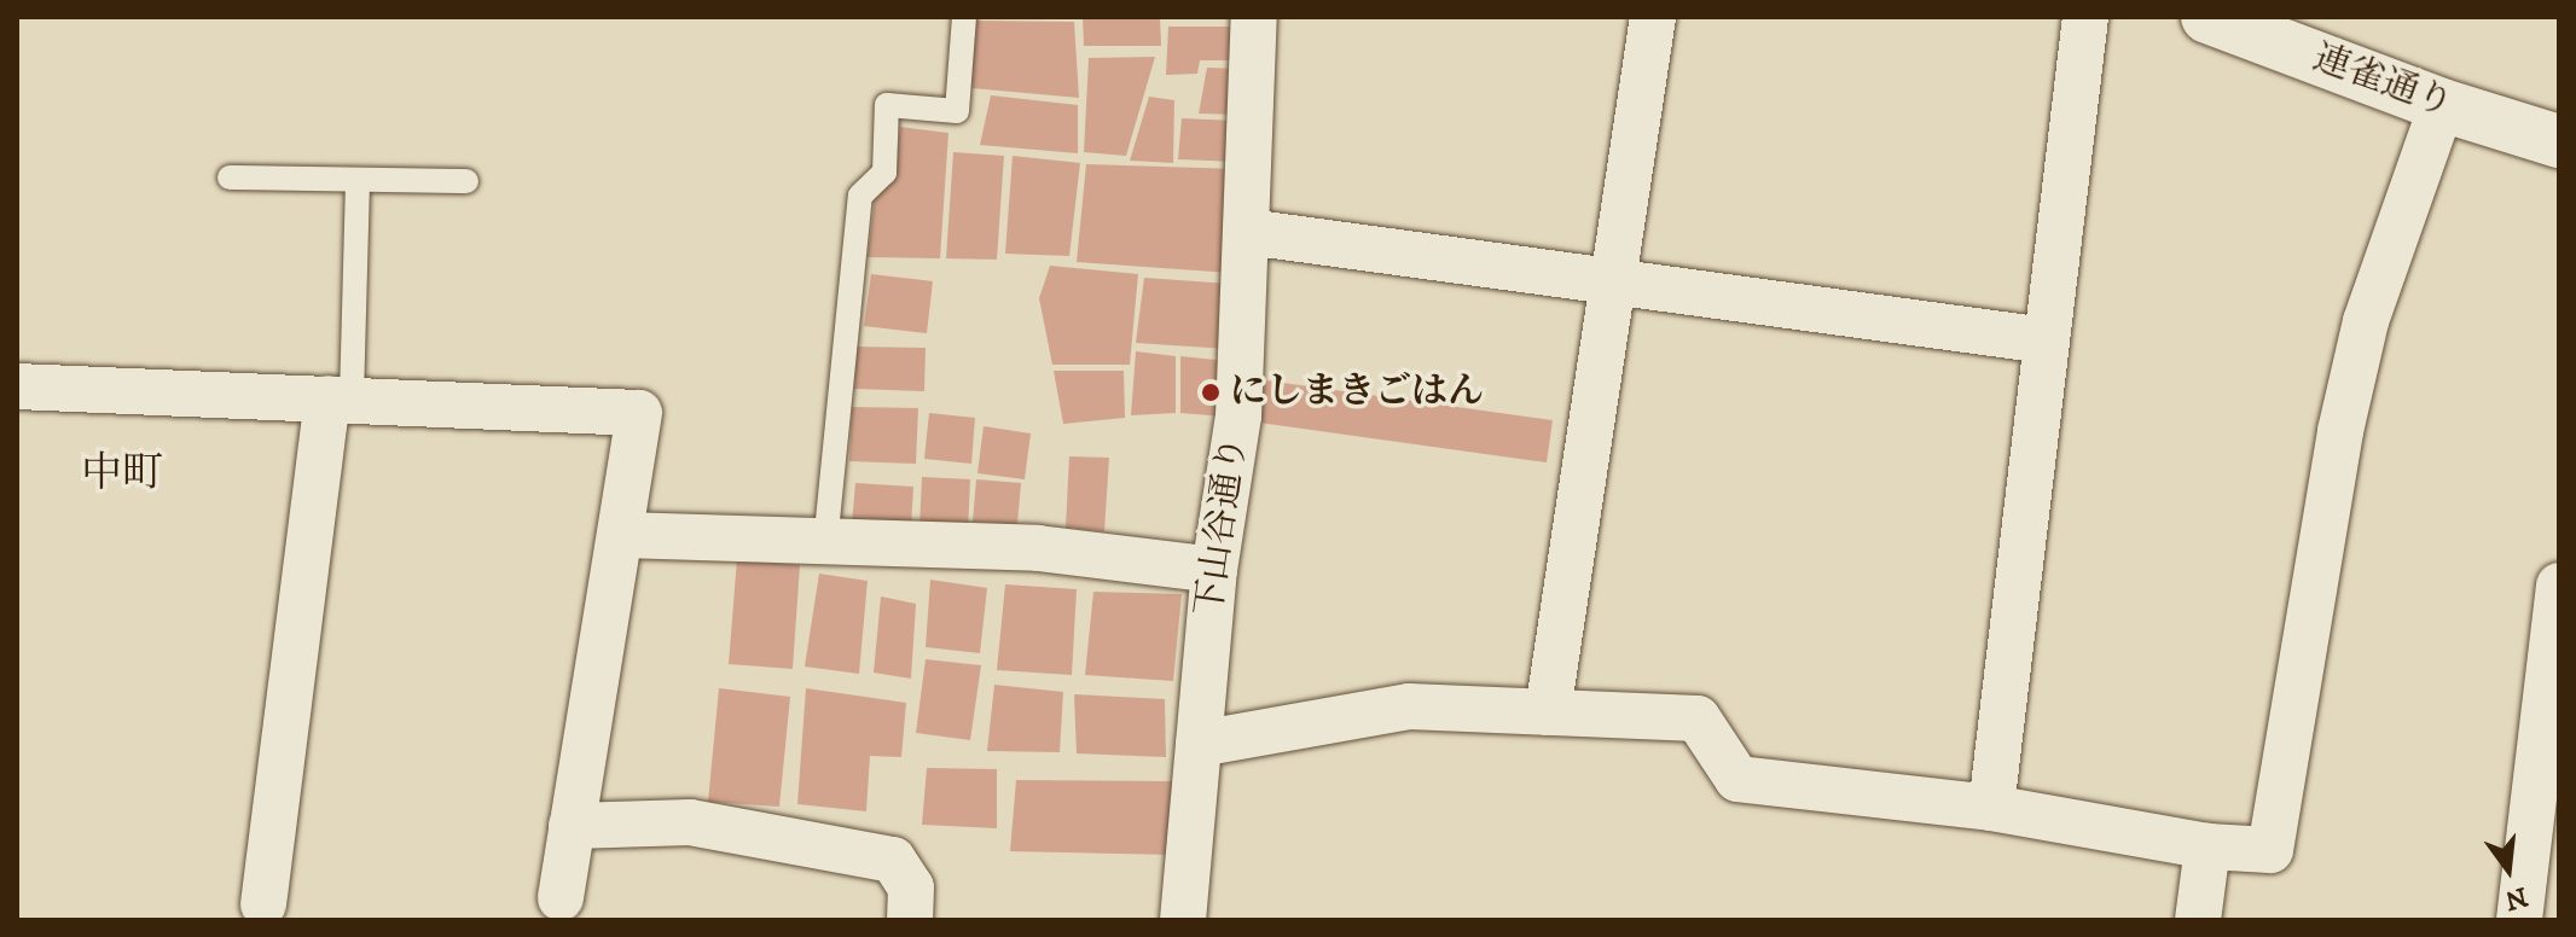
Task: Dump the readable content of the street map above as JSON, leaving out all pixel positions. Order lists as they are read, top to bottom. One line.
{"streets":{"main road":["連雀通り"],"street":["下山谷通り"]},"districts":["中町"],"places":["にしまきごはん"],"north":"bottom"}
